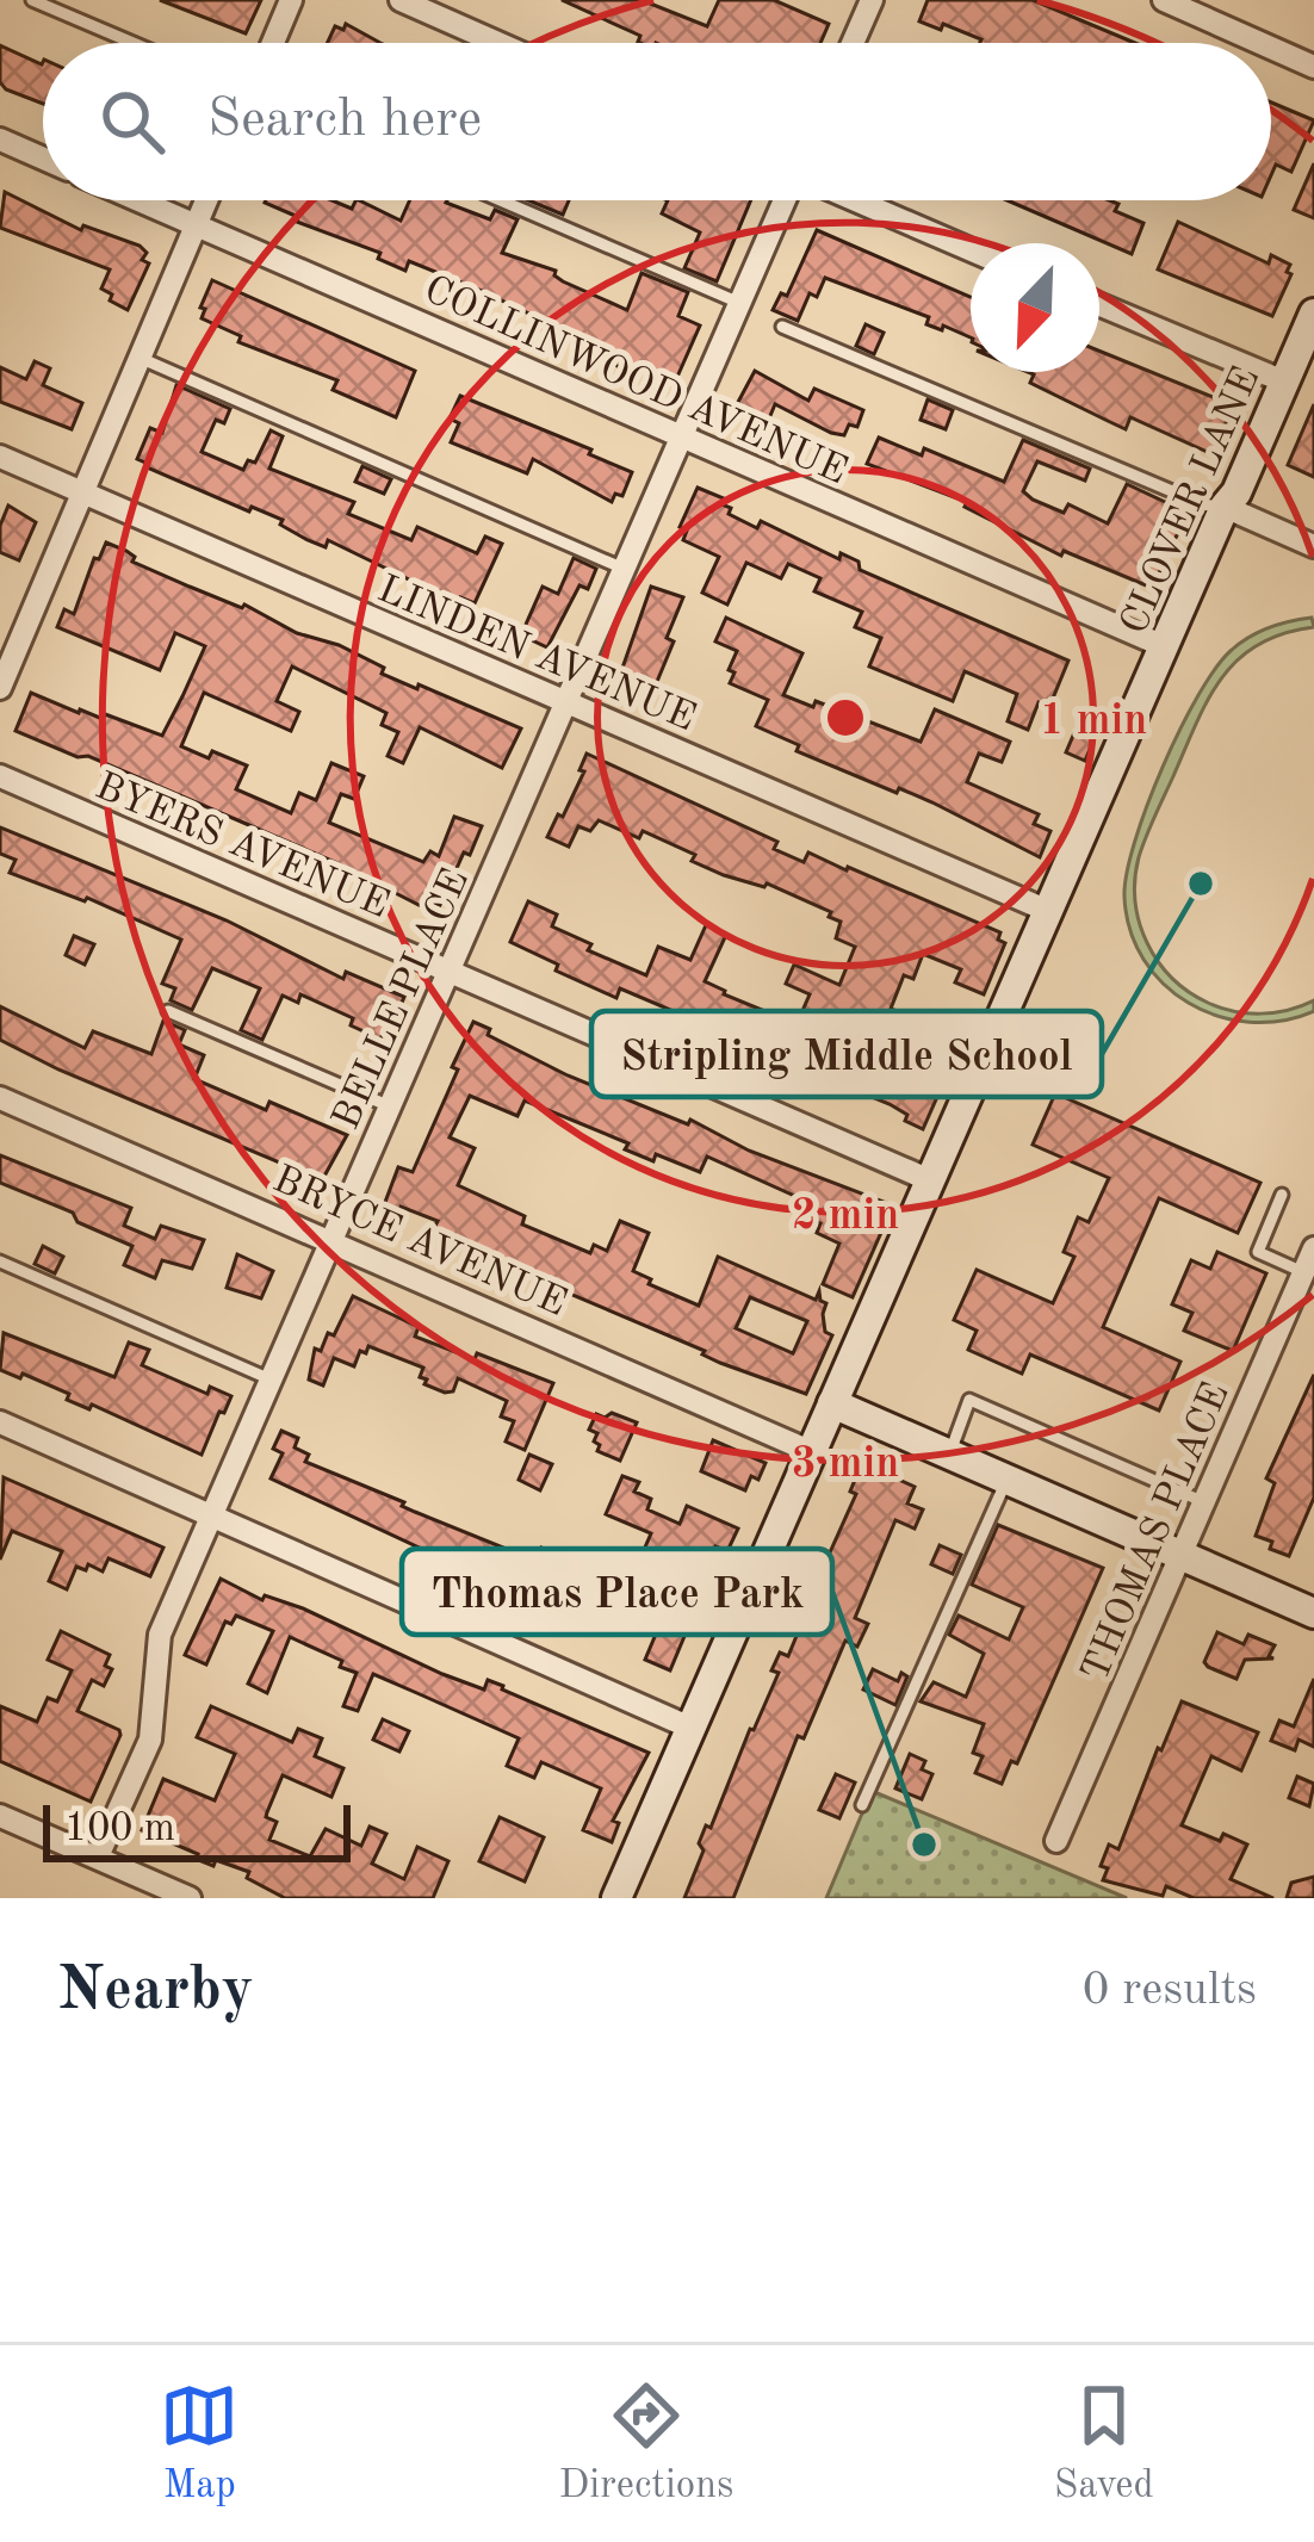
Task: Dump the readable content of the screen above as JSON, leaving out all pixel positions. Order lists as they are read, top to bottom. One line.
{"streets":{"street":["COLLINWOOD AVENUE","CLOVER LANE","LINDEN AVENUE","BYERS AVENUE","BELLE PLACE","BRYCE AVENUE","THOMAS PLACE"]},"crossings":[["COLLINWOOD AVENUE","CLOVER LANE"],["COLLINWOOD AVENUE","BELLE PLACE"],["CLOVER LANE","LINDEN AVENUE"],["CLOVER LANE","BYERS AVENUE"],["CLOVER LANE","BRYCE AVENUE"],["LINDEN AVENUE","BELLE PLACE"],["BYERS AVENUE","BELLE PLACE"],["BELLE PLACE","BRYCE AVENUE"]],"places":["Stripling Middle School","Thomas Place Park"],"scale_bar":"100 m","north":"bottom left","page":{"search":"Search here","scale":"100 m","heading":["Nearby","0 results"],"nav":["Map","Directions","Saved"]},"rings":["1 min","2 min","3 min"]}
